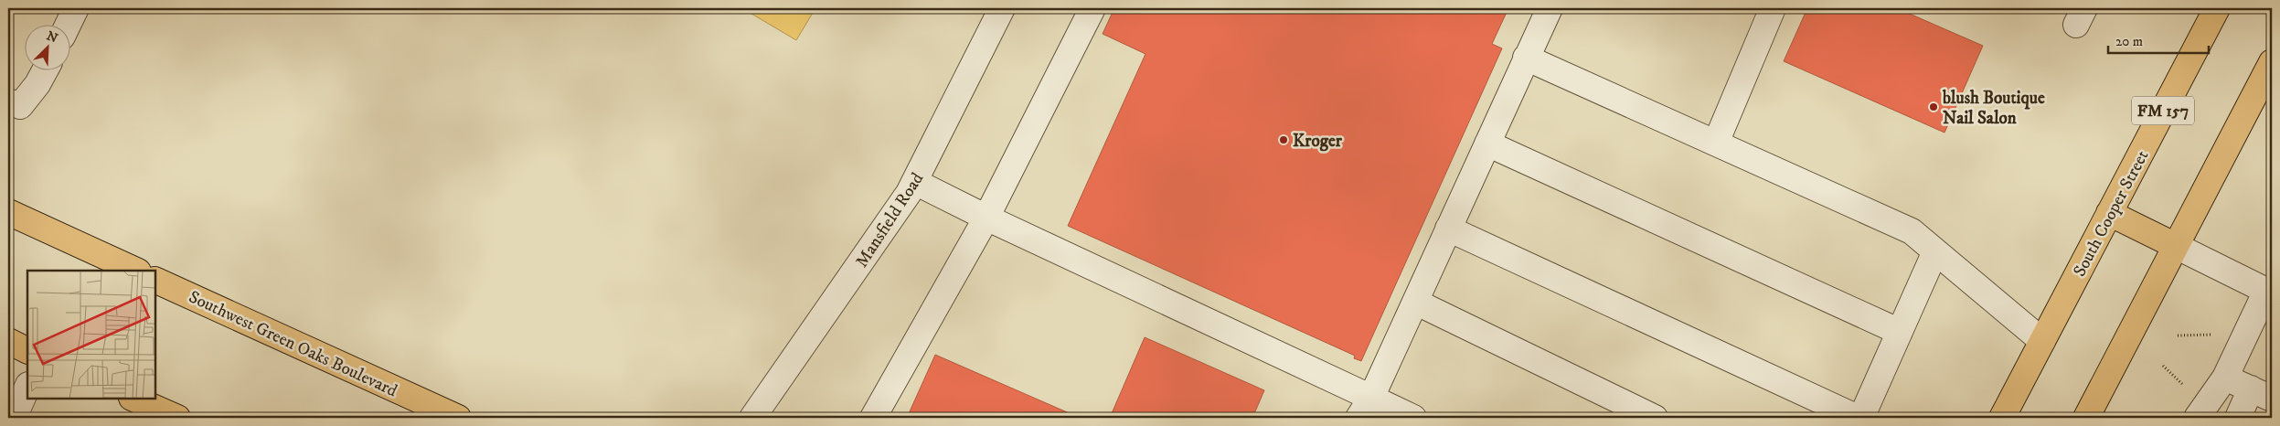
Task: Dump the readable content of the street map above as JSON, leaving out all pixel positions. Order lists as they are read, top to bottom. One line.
{"streets":{"main road":["FM 157","South Cooper Street","Southwest Green Oaks Boulevard"],"street":["Mansfield Road"]},"places":["blush Boutique Nail Salon","Kroger"],"scale_bar":"20 m","north":"top right"}
